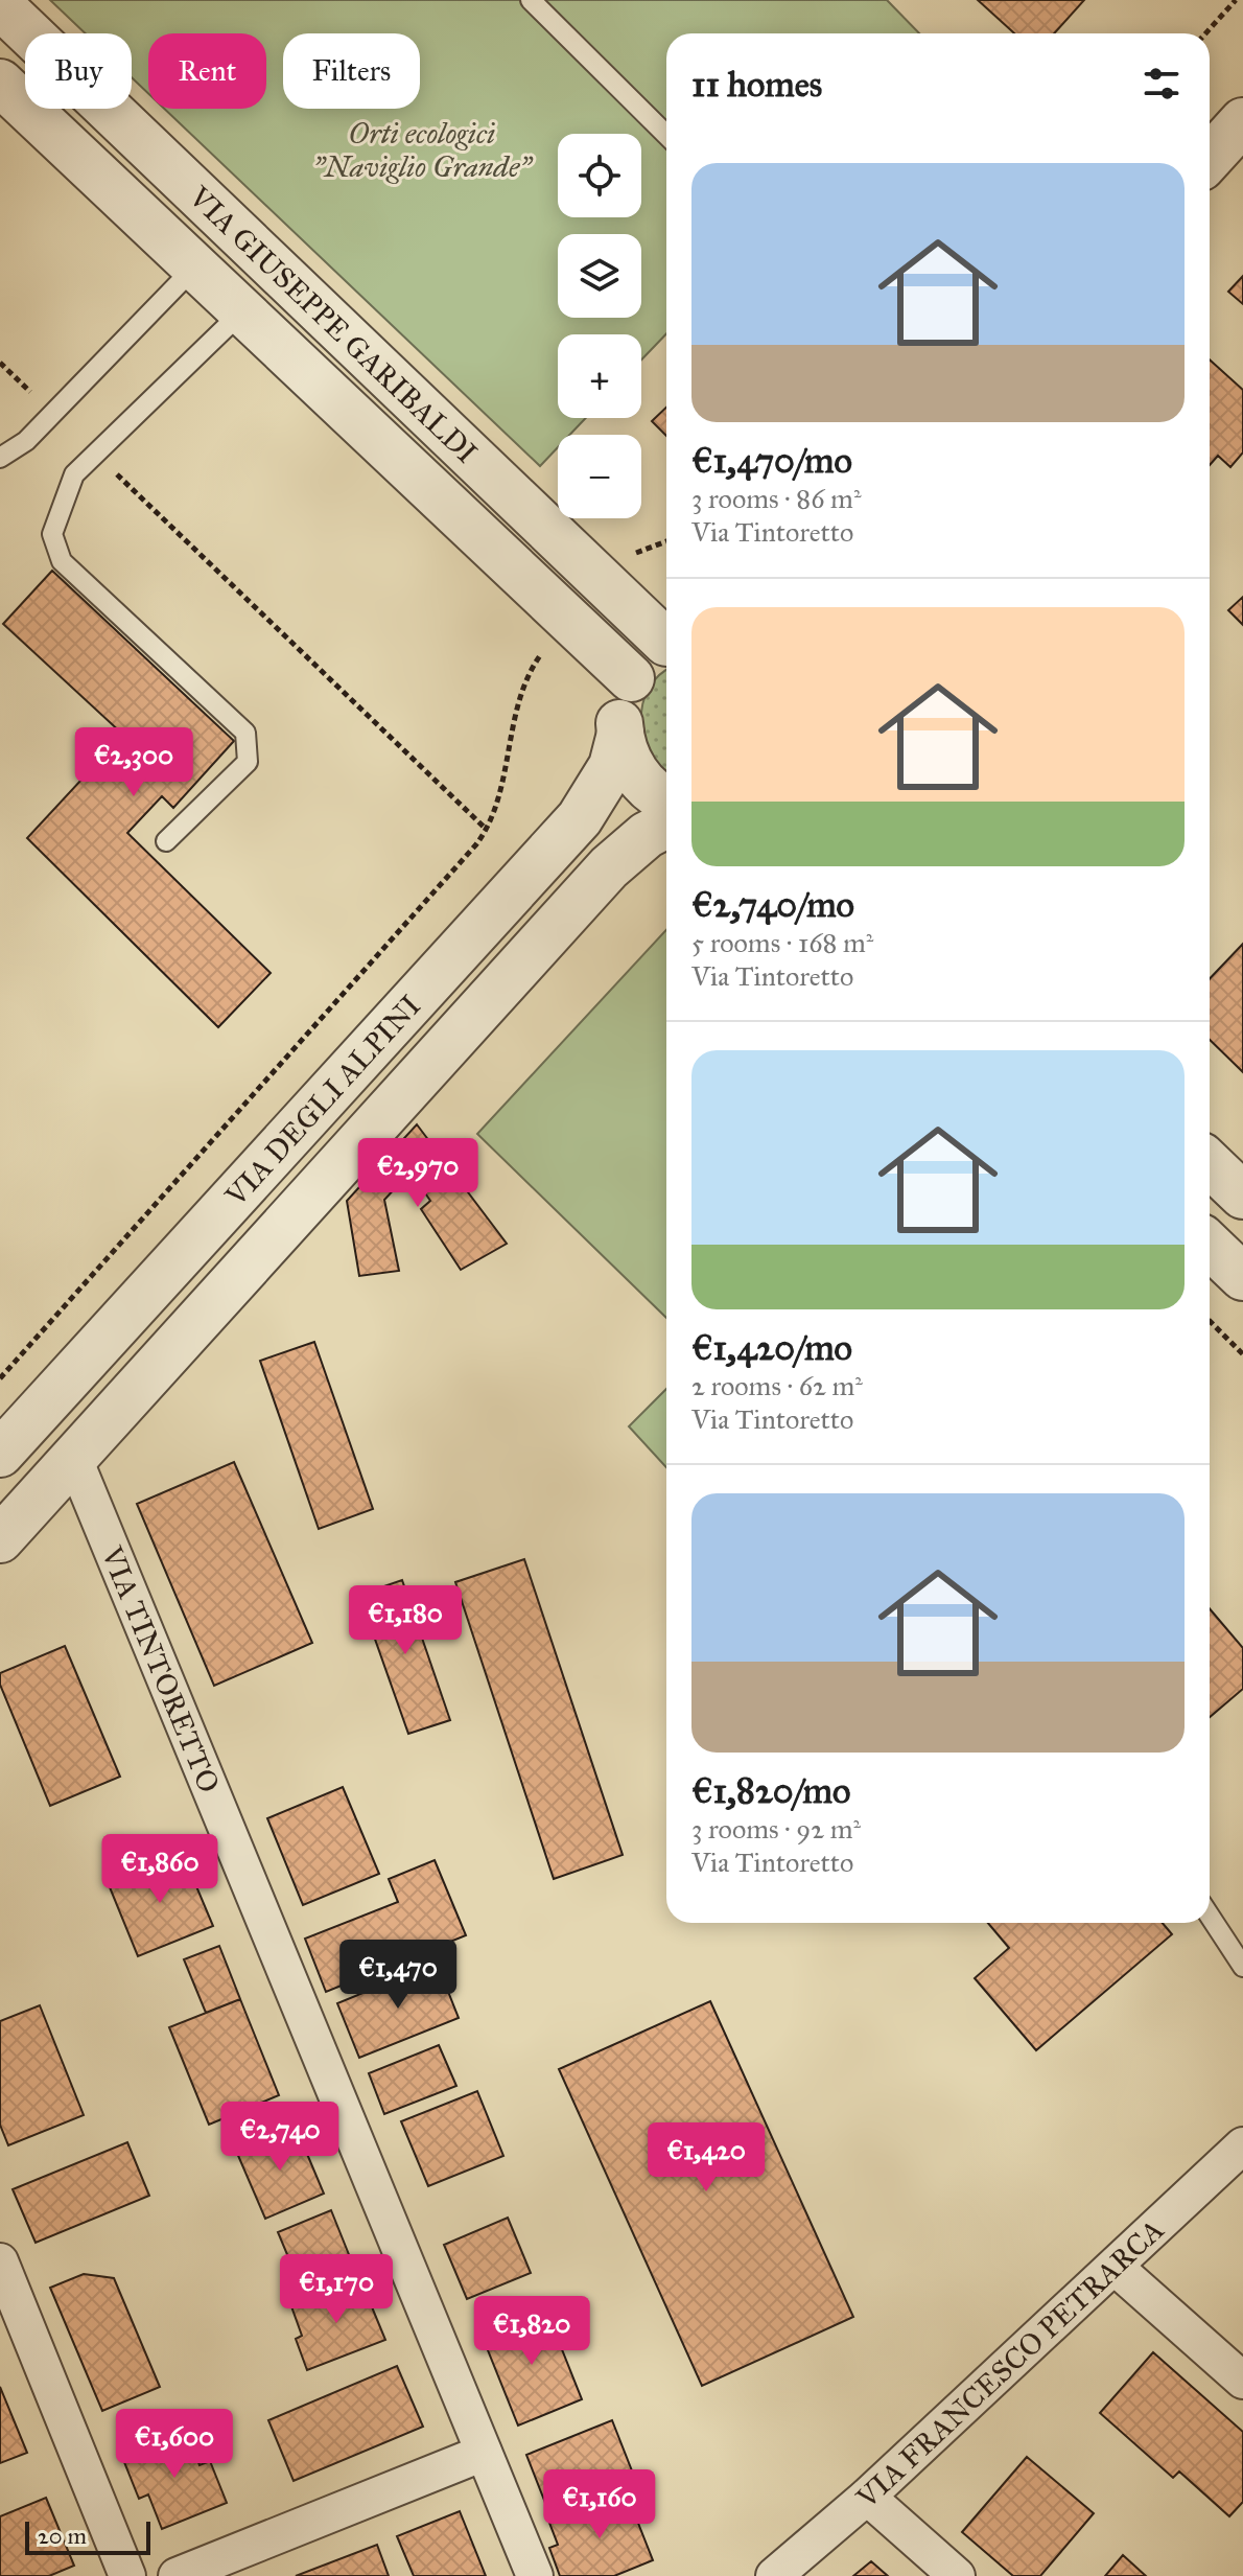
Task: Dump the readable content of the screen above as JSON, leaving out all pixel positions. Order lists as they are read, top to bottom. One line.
{"streets":{"street":["VIA GIUSEPPE GARIBALDI","VIA DEGLI ALPINI","VIA TINTORETTO","VIA FRANCESCO PETRARCA"]},"crossings":[["VIA GIUSEPPE GARIBALDI","VIA DEGLI ALPINI"]],"parks":["Orti ecologici \"Naviglio Grande\""],"scale_bar":"20 m","page":{"chip":["Buy","Rent","Filters"],"heading":"11 homes","map_buttons":["+","−"],"list":[{"name":"€1,470/mo","note":"3 rooms · 86 m² · Via Tintoretto"},{"name":"€2,740/mo","note":"5 rooms · 168 m² · Via Tintoretto"},{"name":"€1,420/mo","note":"2 rooms · 62 m² · Via Tintoretto"},{"name":"€1,820/mo","note":"3 rooms · 92 m² · Via Tintoretto"}],"price":["€2,300","€2,970","€1,180","€1,860","€1,470","€2,740","€1,420","€1,170","€1,820","€1,600","€1,160"],"scale":"20 m"}}
